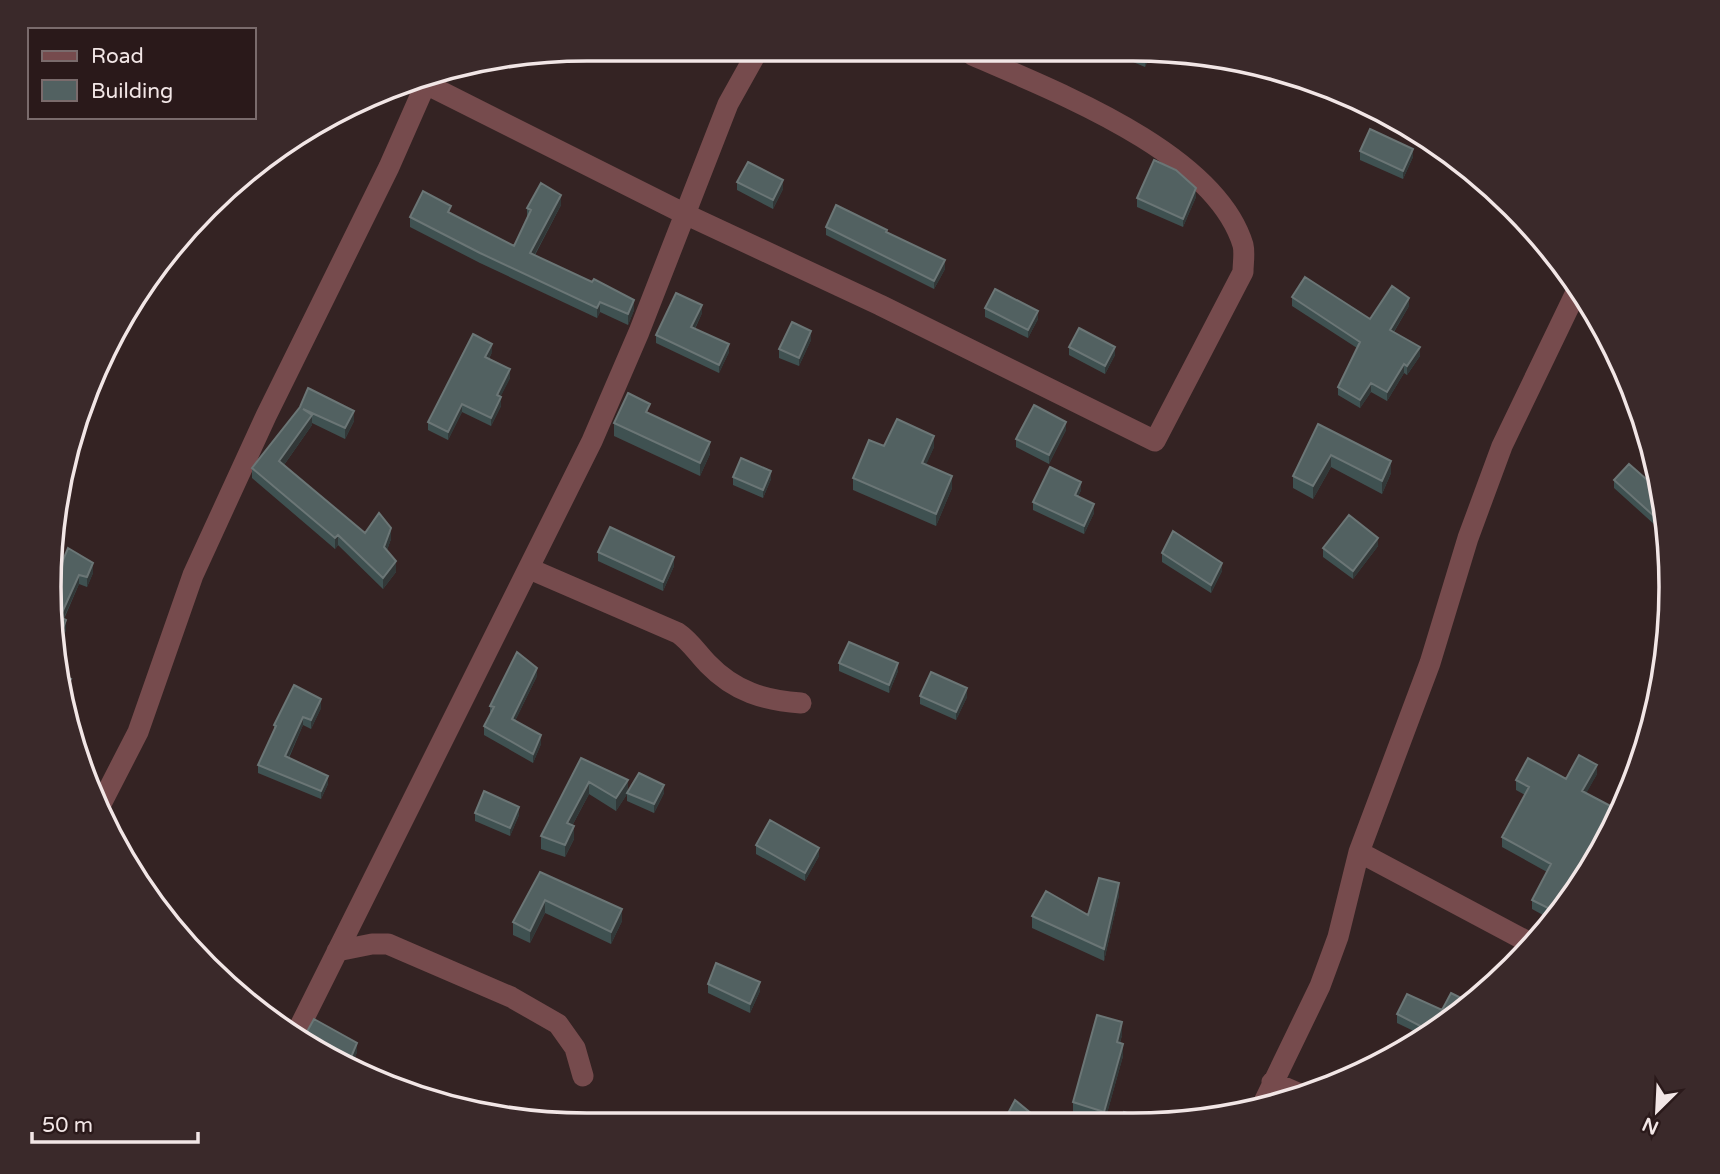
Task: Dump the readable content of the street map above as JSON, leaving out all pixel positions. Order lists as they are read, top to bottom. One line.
{"legend":["Road","Building"],"scale_bar":"50 m","north":"bottom left"}
